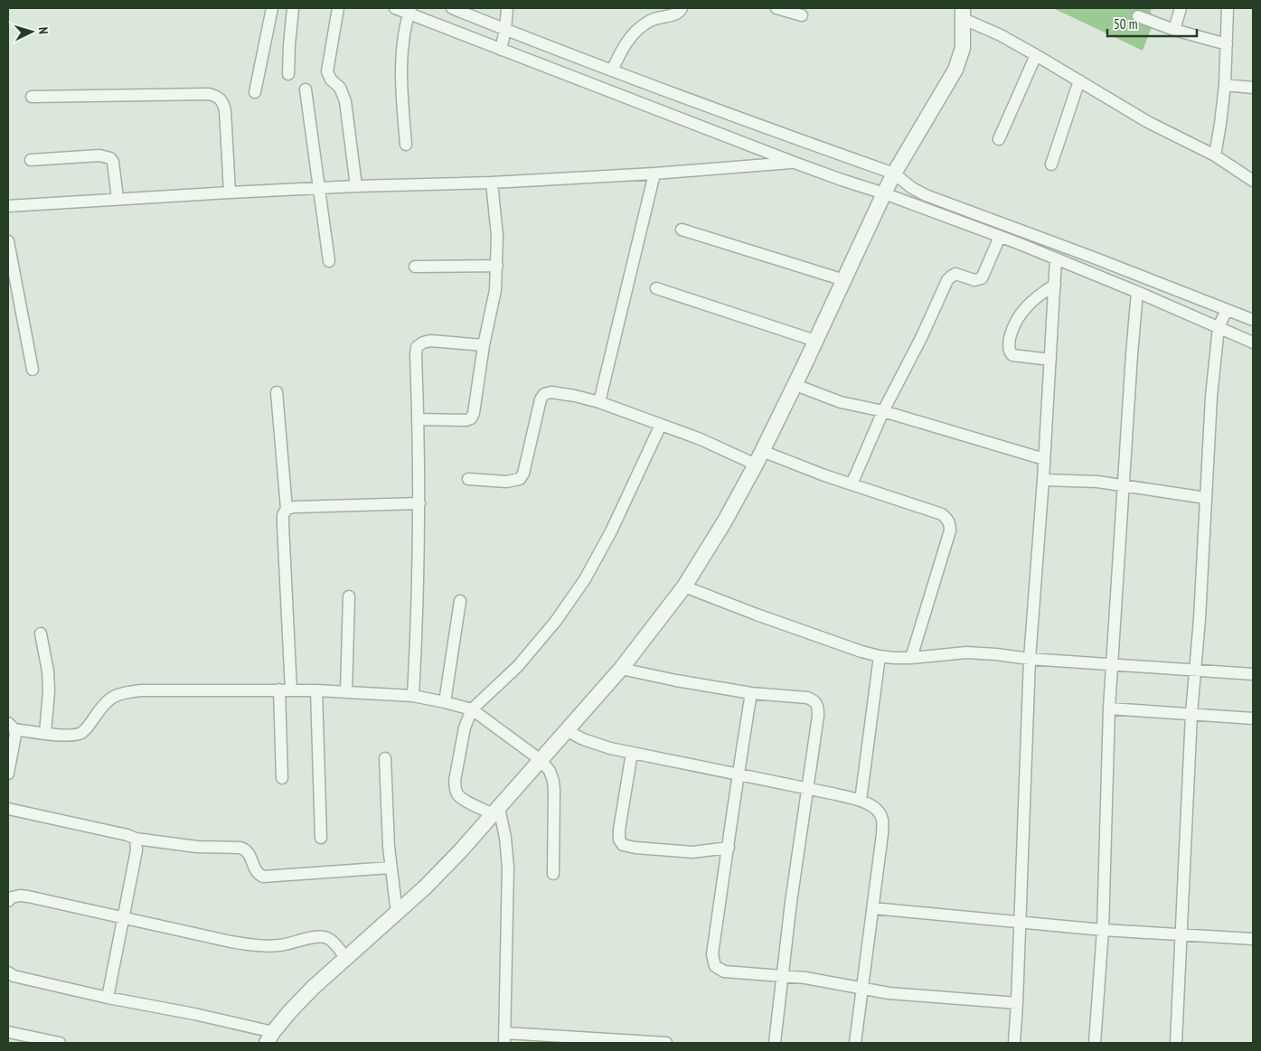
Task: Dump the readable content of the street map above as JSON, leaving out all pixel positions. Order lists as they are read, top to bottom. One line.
{"scale_bar":"50 m","north":"right"}
